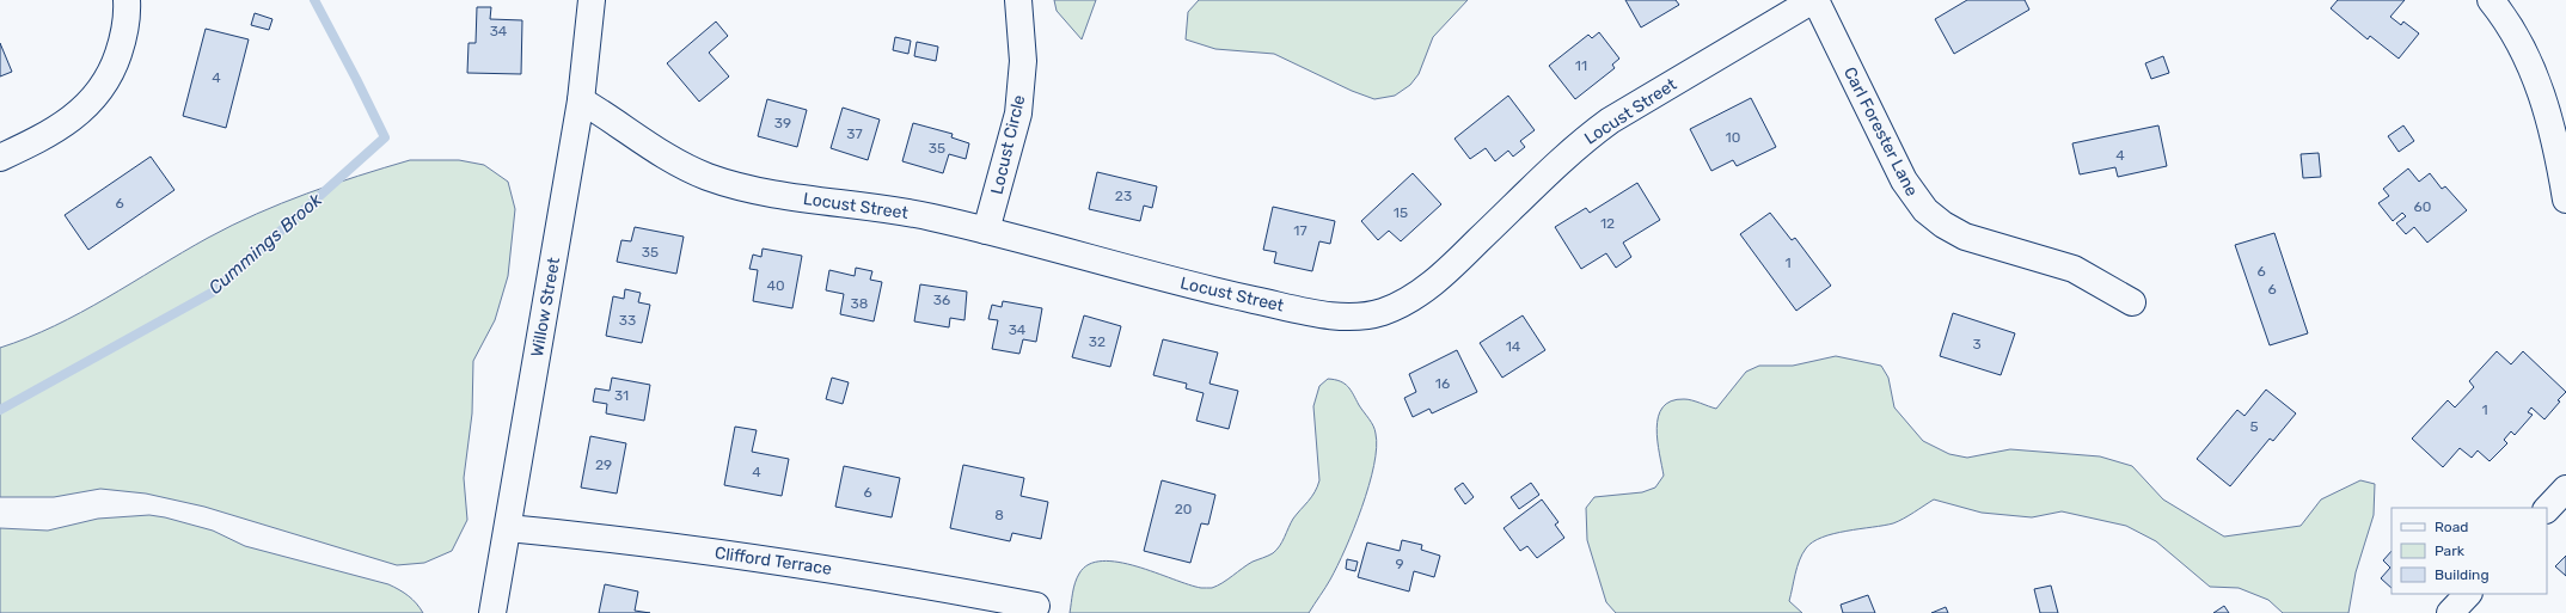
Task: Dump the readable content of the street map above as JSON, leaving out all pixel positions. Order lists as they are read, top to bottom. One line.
{"streets":{"street":["Locust Street","Carl Forester Lane","Locust Circle","Willow Street","Clifford Terrace"]},"crossings":[["Locust Street","Carl Forester Lane"],["Locust Street","Locust Circle"],["Locust Street","Willow Street"],["Willow Street","Clifford Terrace"]],"water":["Cummings Brook"],"house_numbers":["34","11","4","39","37","10","35","4","23","6","60","15","12","17","35","1","6","40","6","36","38","33","34","32","3","14","16","31","1","5","29","4","6","20","8","9"],"legend":["Road","Park","Building"]}
